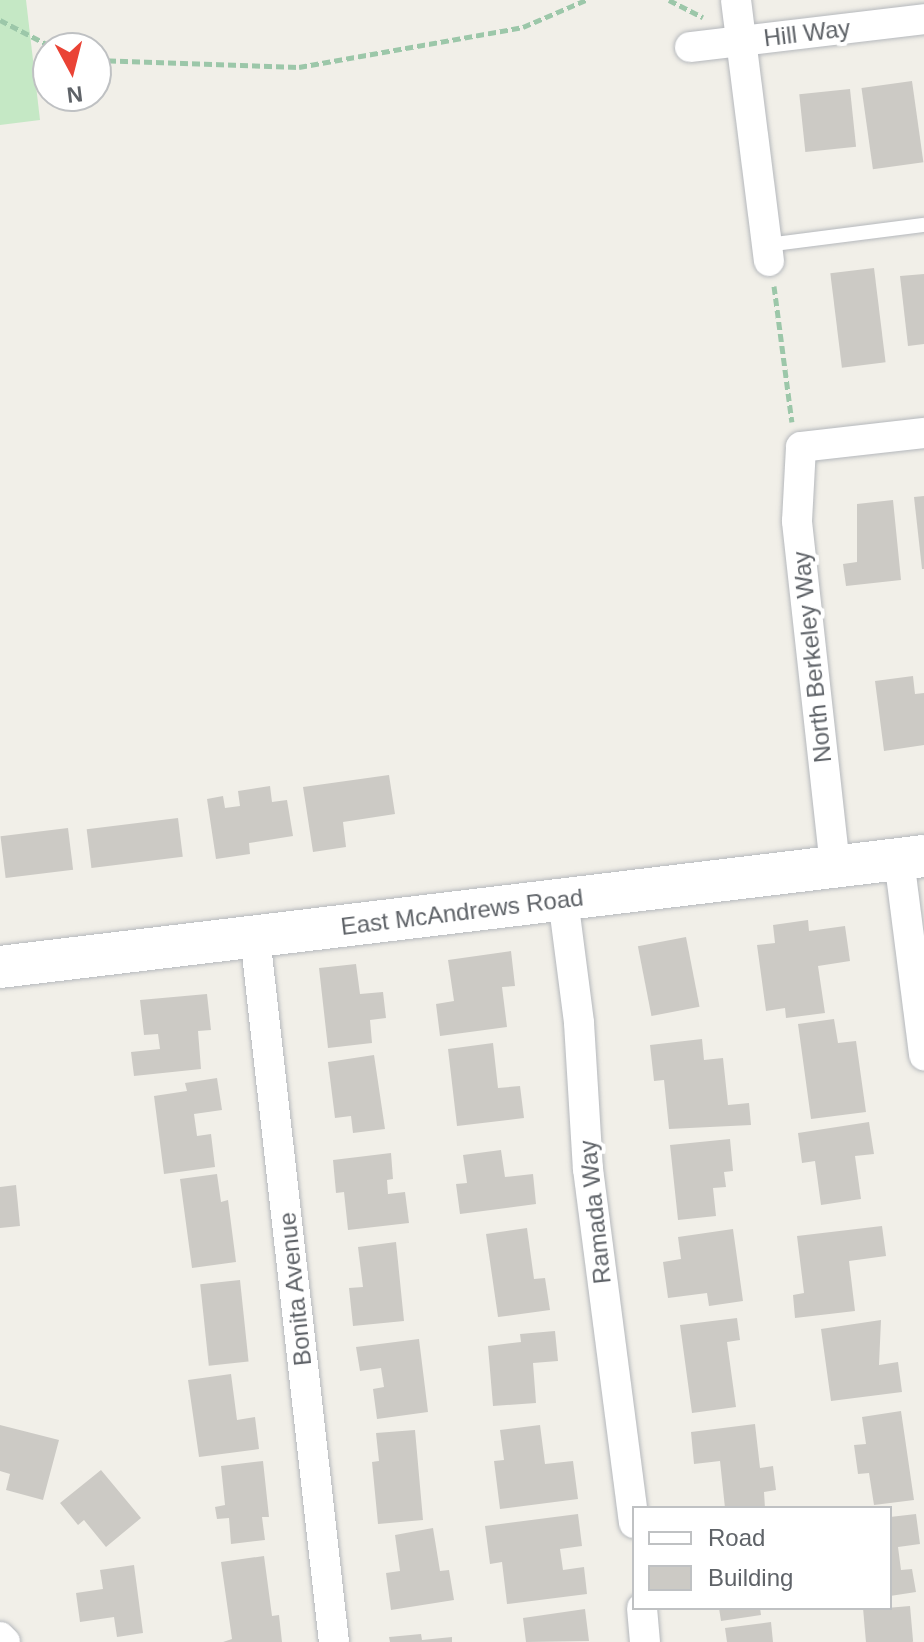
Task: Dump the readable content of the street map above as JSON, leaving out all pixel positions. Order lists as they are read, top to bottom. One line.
{"streets":{"main road":["East McAndrews Road"],"street":["Hill Way","North Berkeley Way","Ramada Way","Bonita Avenue"]},"crossings":[["North Berkeley Way","East McAndrews Road"],["East McAndrews Road","Ramada Way"],["East McAndrews Road","Bonita Avenue"]],"legend":["Road","Building"],"north":"bottom"}
